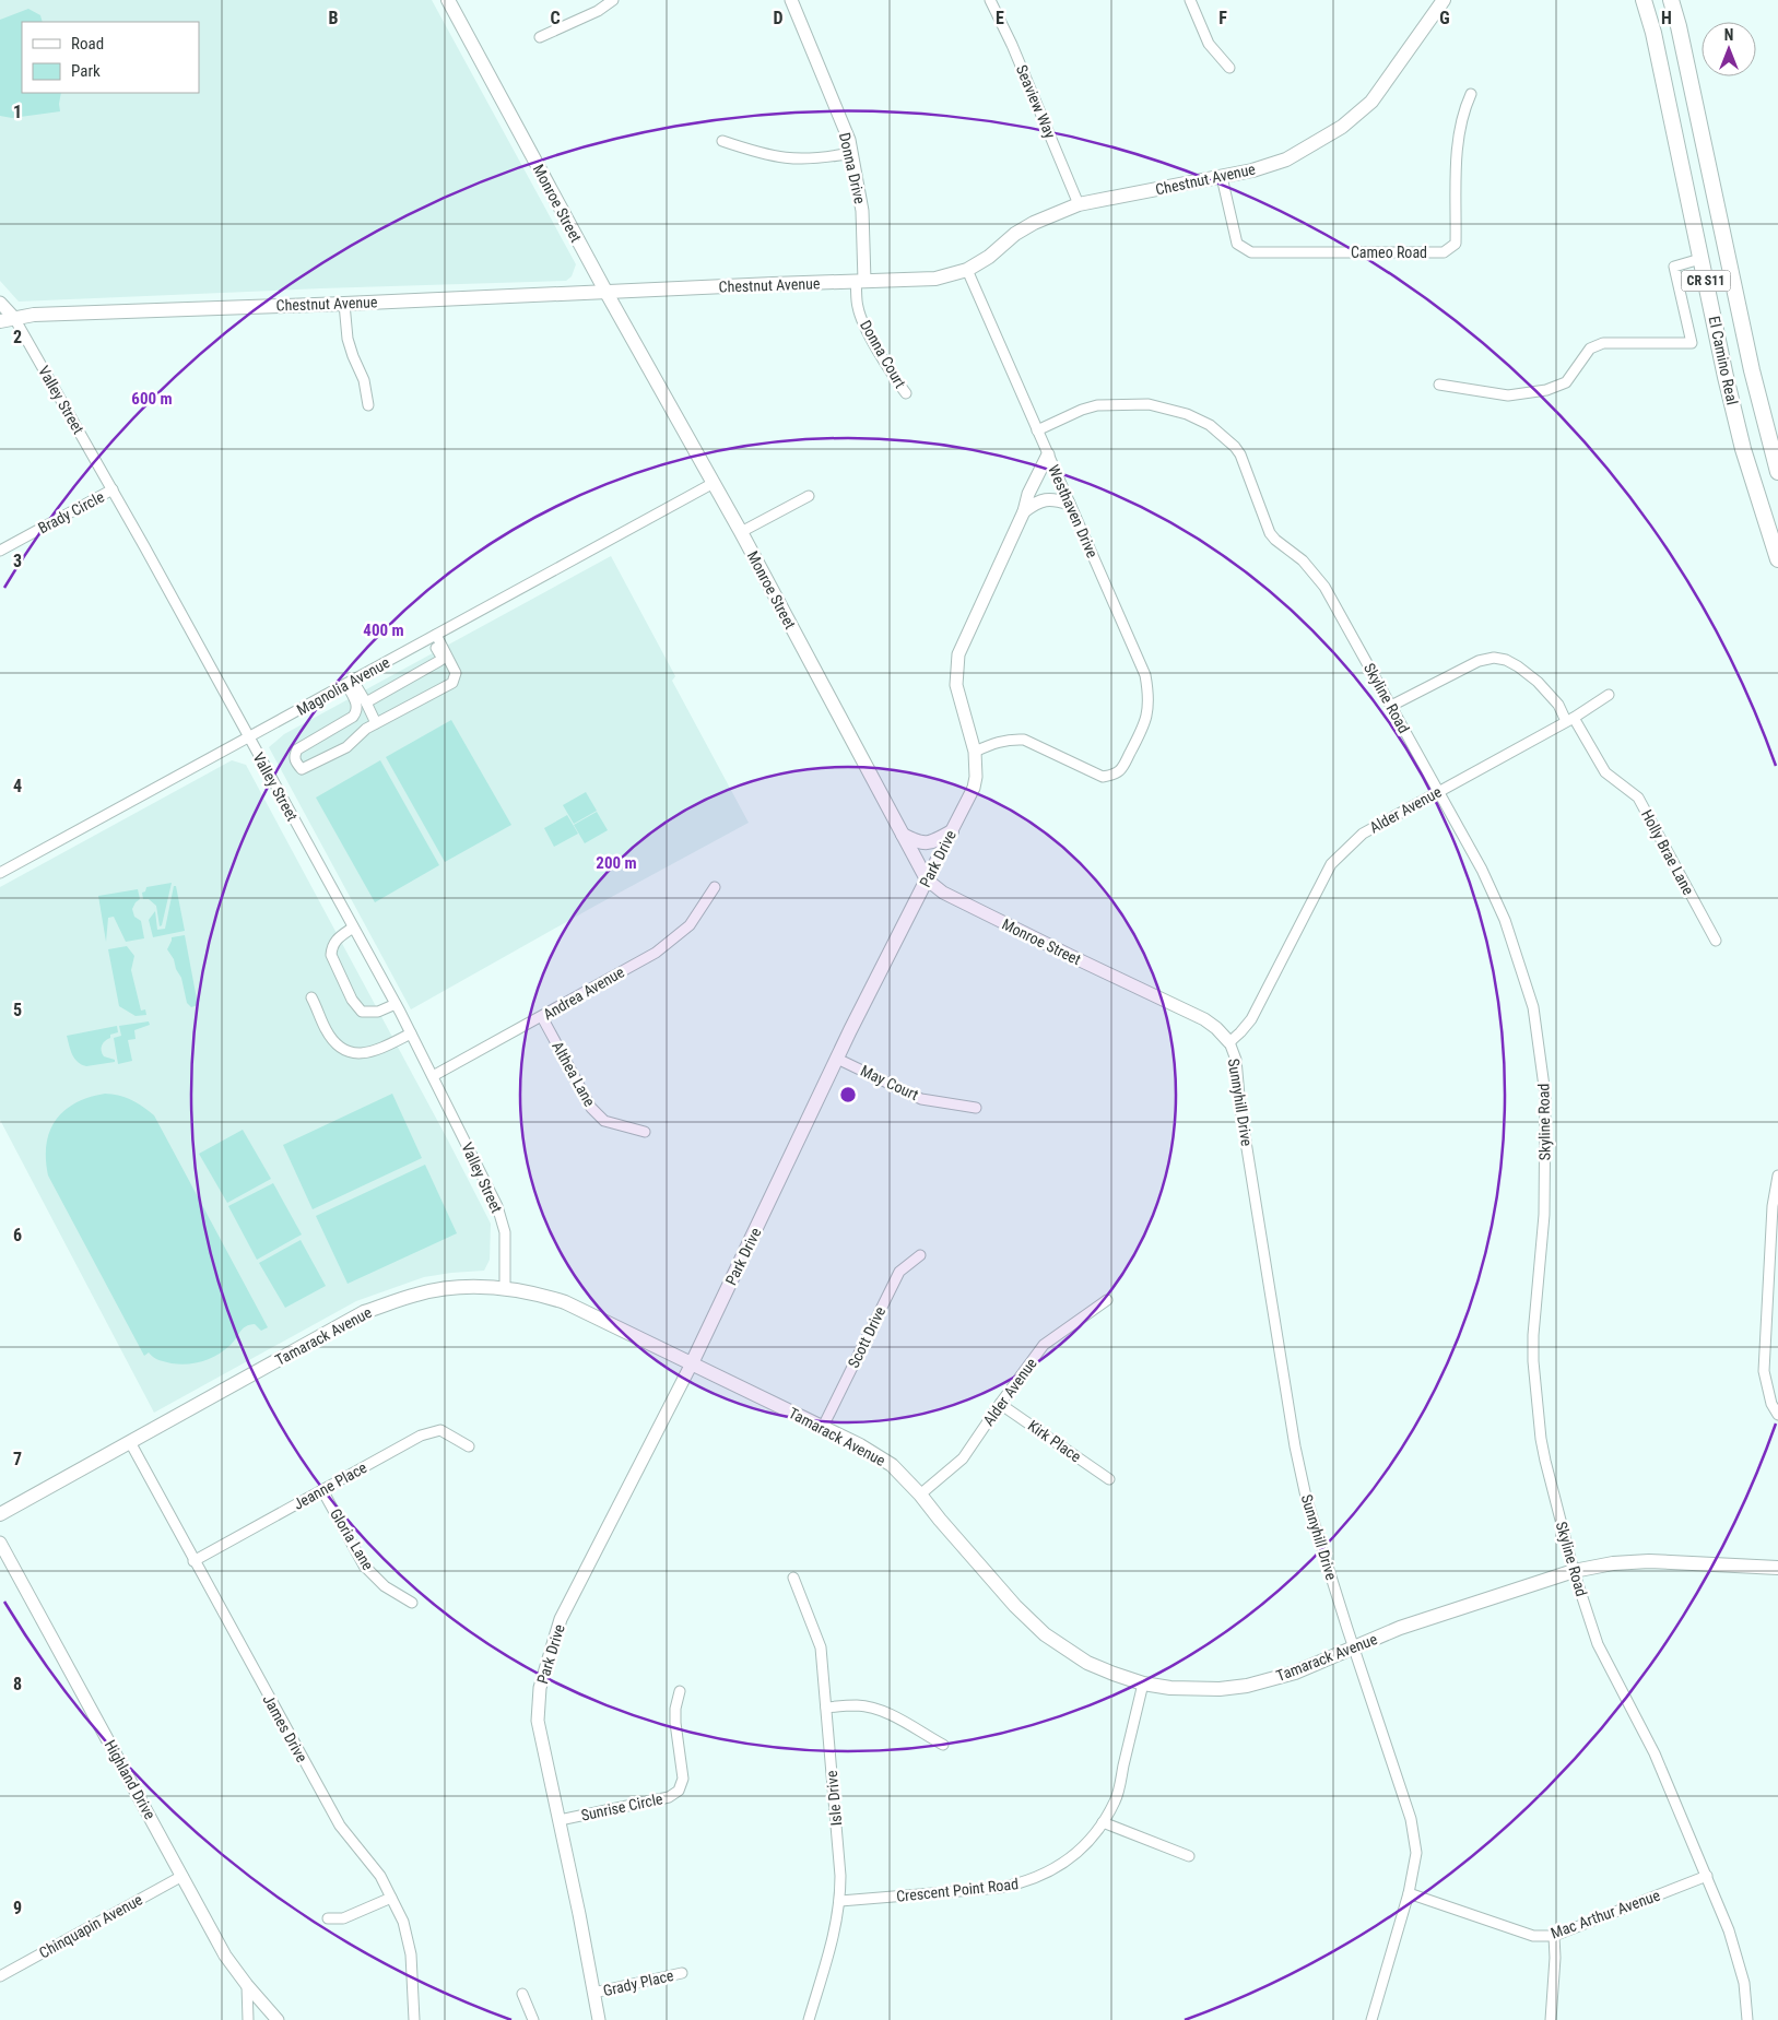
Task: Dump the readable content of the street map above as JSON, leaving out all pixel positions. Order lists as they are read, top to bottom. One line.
{"streets":{"main road":["Chestnut Avenue","Monroe Street","CR S11","El Camino Real","Park Drive","Tamarack Avenue"],"street":["Seaview Way","Donna Drive","Cameo Road","Donna Court","Valley Street","Westhaven Drive","Brady Circle","Magnolia Avenue","Skyline Road","Alder Avenue","Holly Brae Lane","Andrea Avenue","Althea Lane","May Court","Sunnyhill Drive","Scott Drive","Kirk Place","Jeanne Place","Gloria Lane","James Drive","Highland Drive","Isle Drive","Sunrise Circle","Crescent Point Road","Mac Arthur Avenue","Chinquapin Avenue","Grady Place"]},"crossings":[["Seaview Way","Chestnut Avenue"],["Donna Drive","Chestnut Avenue"],["Donna Drive","Donna Court"],["Chestnut Avenue","Monroe Street"],["Chestnut Avenue","Cameo Road"],["Chestnut Avenue","Donna Court"],["Chestnut Avenue","Valley Street"],["Chestnut Avenue","Westhaven Drive"],["Monroe Street","Magnolia Avenue"],["Monroe Street","Alder Avenue"],["Monroe Street","Park Drive"],["Monroe Street","Sunnyhill Drive"],["Valley Street","Brady Circle"],["Valley Street","Magnolia Avenue"],["Valley Street","Andrea Avenue"],["Valley Street","Tamarack Avenue"],["Westhaven Drive","Skyline Road"],["Westhaven Drive","Park Drive"],["Skyline Road","Alder Avenue"],["Skyline Road","Holly Brae Lane"],["Skyline Road","Tamarack Avenue"],["Skyline Road","Mac Arthur Avenue"],["Alder Avenue","Holly Brae Lane"],["Alder Avenue","Sunnyhill Drive"],["Alder Avenue","Tamarack Avenue"],["Alder Avenue","Kirk Place"],["Park Drive","May Court"],["Park Drive","Tamarack Avenue"],["Park Drive","Sunrise Circle"],["Park Drive","Grady Place"],["Andrea Avenue","Althea Lane"],["Sunnyhill Drive","Tamarack Avenue"],["Sunnyhill Drive","Mac Arthur Avenue"],["Tamarack Avenue","Scott Drive"],["Tamarack Avenue","James Drive"],["Tamarack Avenue","Crescent Point Road"],["Jeanne Place","Gloria Lane"],["Jeanne Place","James Drive"],["Highland Drive","Chinquapin Avenue"],["Isle Drive","Crescent Point Road"]],"legend":["Road","Park"],"north":"top","grid":{"columns":["B","C","D","E","F","G","H"],"rows":["1","2","3","4","5","6","7","8","9"]},"rings":["600 m","400 m","200 m"]}
